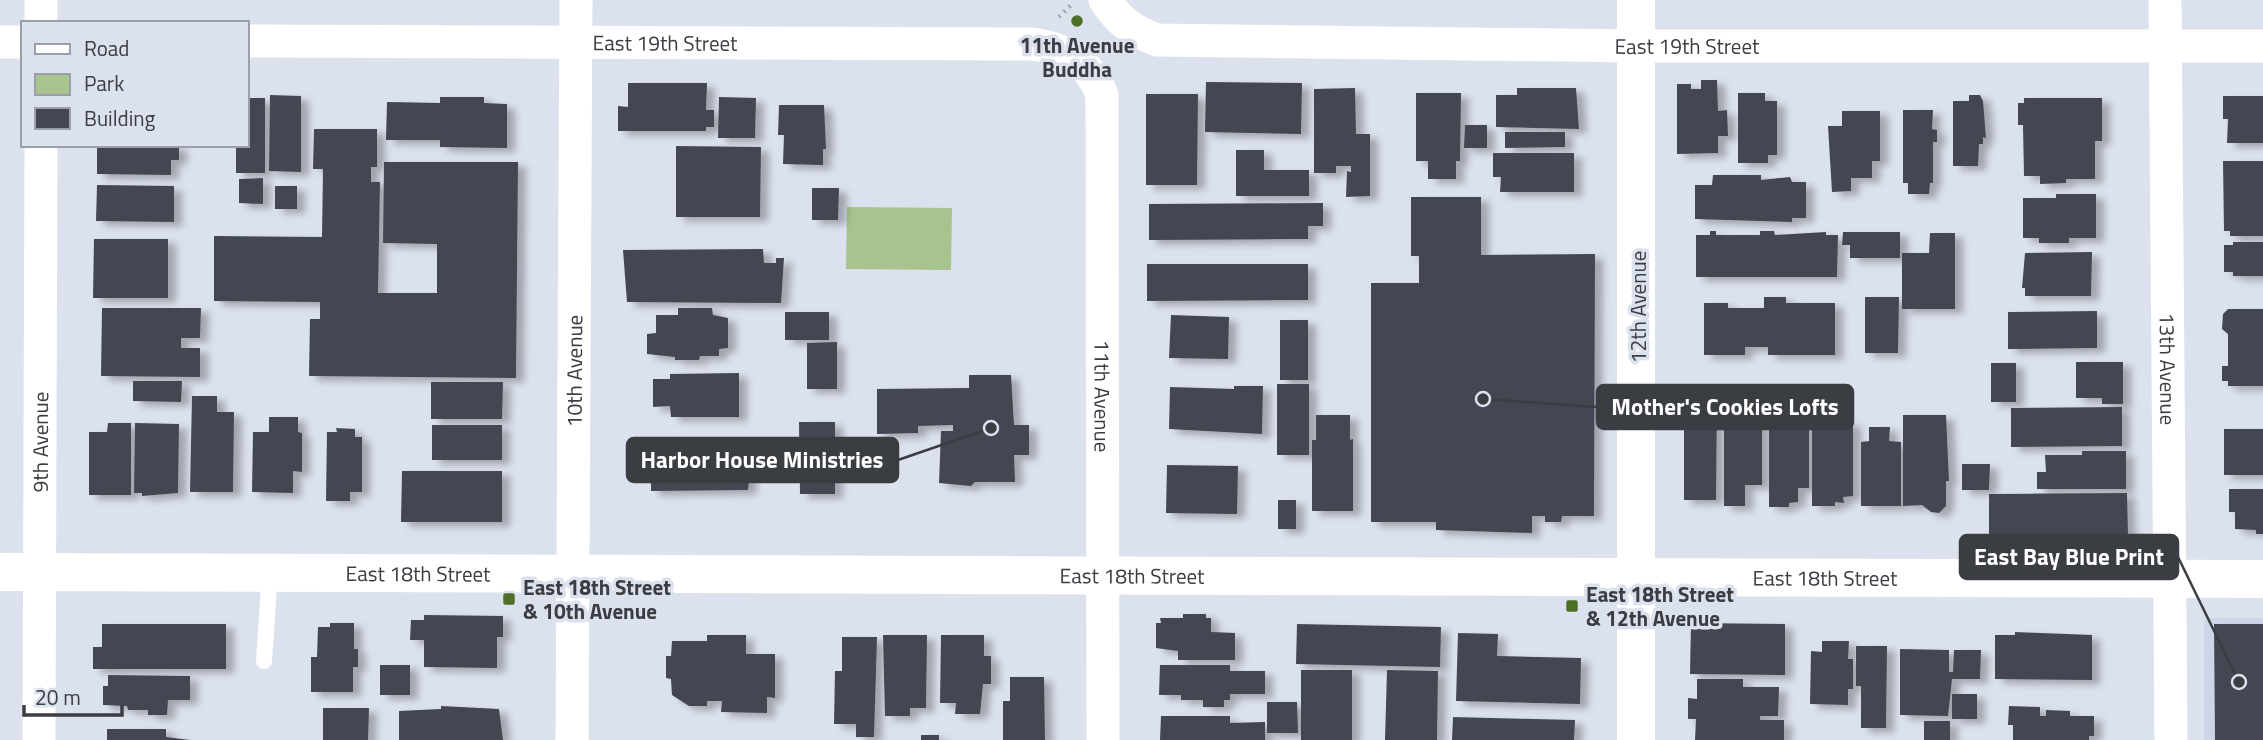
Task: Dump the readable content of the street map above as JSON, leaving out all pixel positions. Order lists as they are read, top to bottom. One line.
{"streets":{"street":["East 19th Street","12th Avenue","10th Avenue","13th Avenue","11th Avenue","9th Avenue","East 18th Street"]},"crossings":[["East 19th Street","12th Avenue"],["East 19th Street","10th Avenue"],["East 19th Street","13th Avenue"],["East 19th Street","11th Avenue"],["12th Avenue","East 18th Street"],["10th Avenue","East 18th Street"],["13th Avenue","East 18th Street"],["11th Avenue","East 18th Street"],["9th Avenue","East 18th Street"]],"places":{"other":["11th Avenue Buddha","Mother's Cookies Lofts","Harbor House Ministries","East Bay Blue Print"],"transit":["East 18th Street & 10th Avenue","East 18th Street & 12th Avenue"]},"legend":["Road","Park","Building"],"scale_bar":"20 m"}
